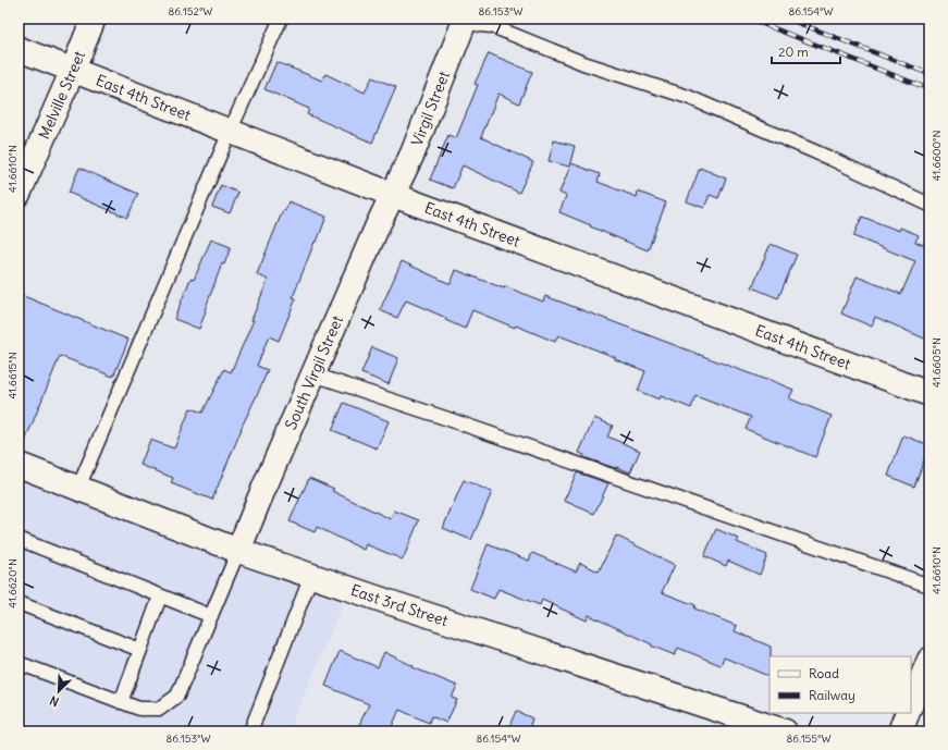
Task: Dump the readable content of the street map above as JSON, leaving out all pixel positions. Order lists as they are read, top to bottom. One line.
{"streets":{"street":["Melville Street","East 4th Street","Virgil Street","South Virgil Street","East 3rd Street"]},"crossings":[["Melville Street","East 4th Street"],["East 4th Street","Virgil Street"],["East 4th Street","South Virgil Street"],["Virgil Street","South Virgil Street"],["South Virgil Street","East 3rd Street"]],"legend":["Road","Railway"],"scale_bar":"20 m","north":"bottom left","coordinates":["86.152°W","86.153°W","86.154°W","41.6600°N","41.6610°N","41.6605°N","41.6615°N","41.6620°N","86.155°W"]}
